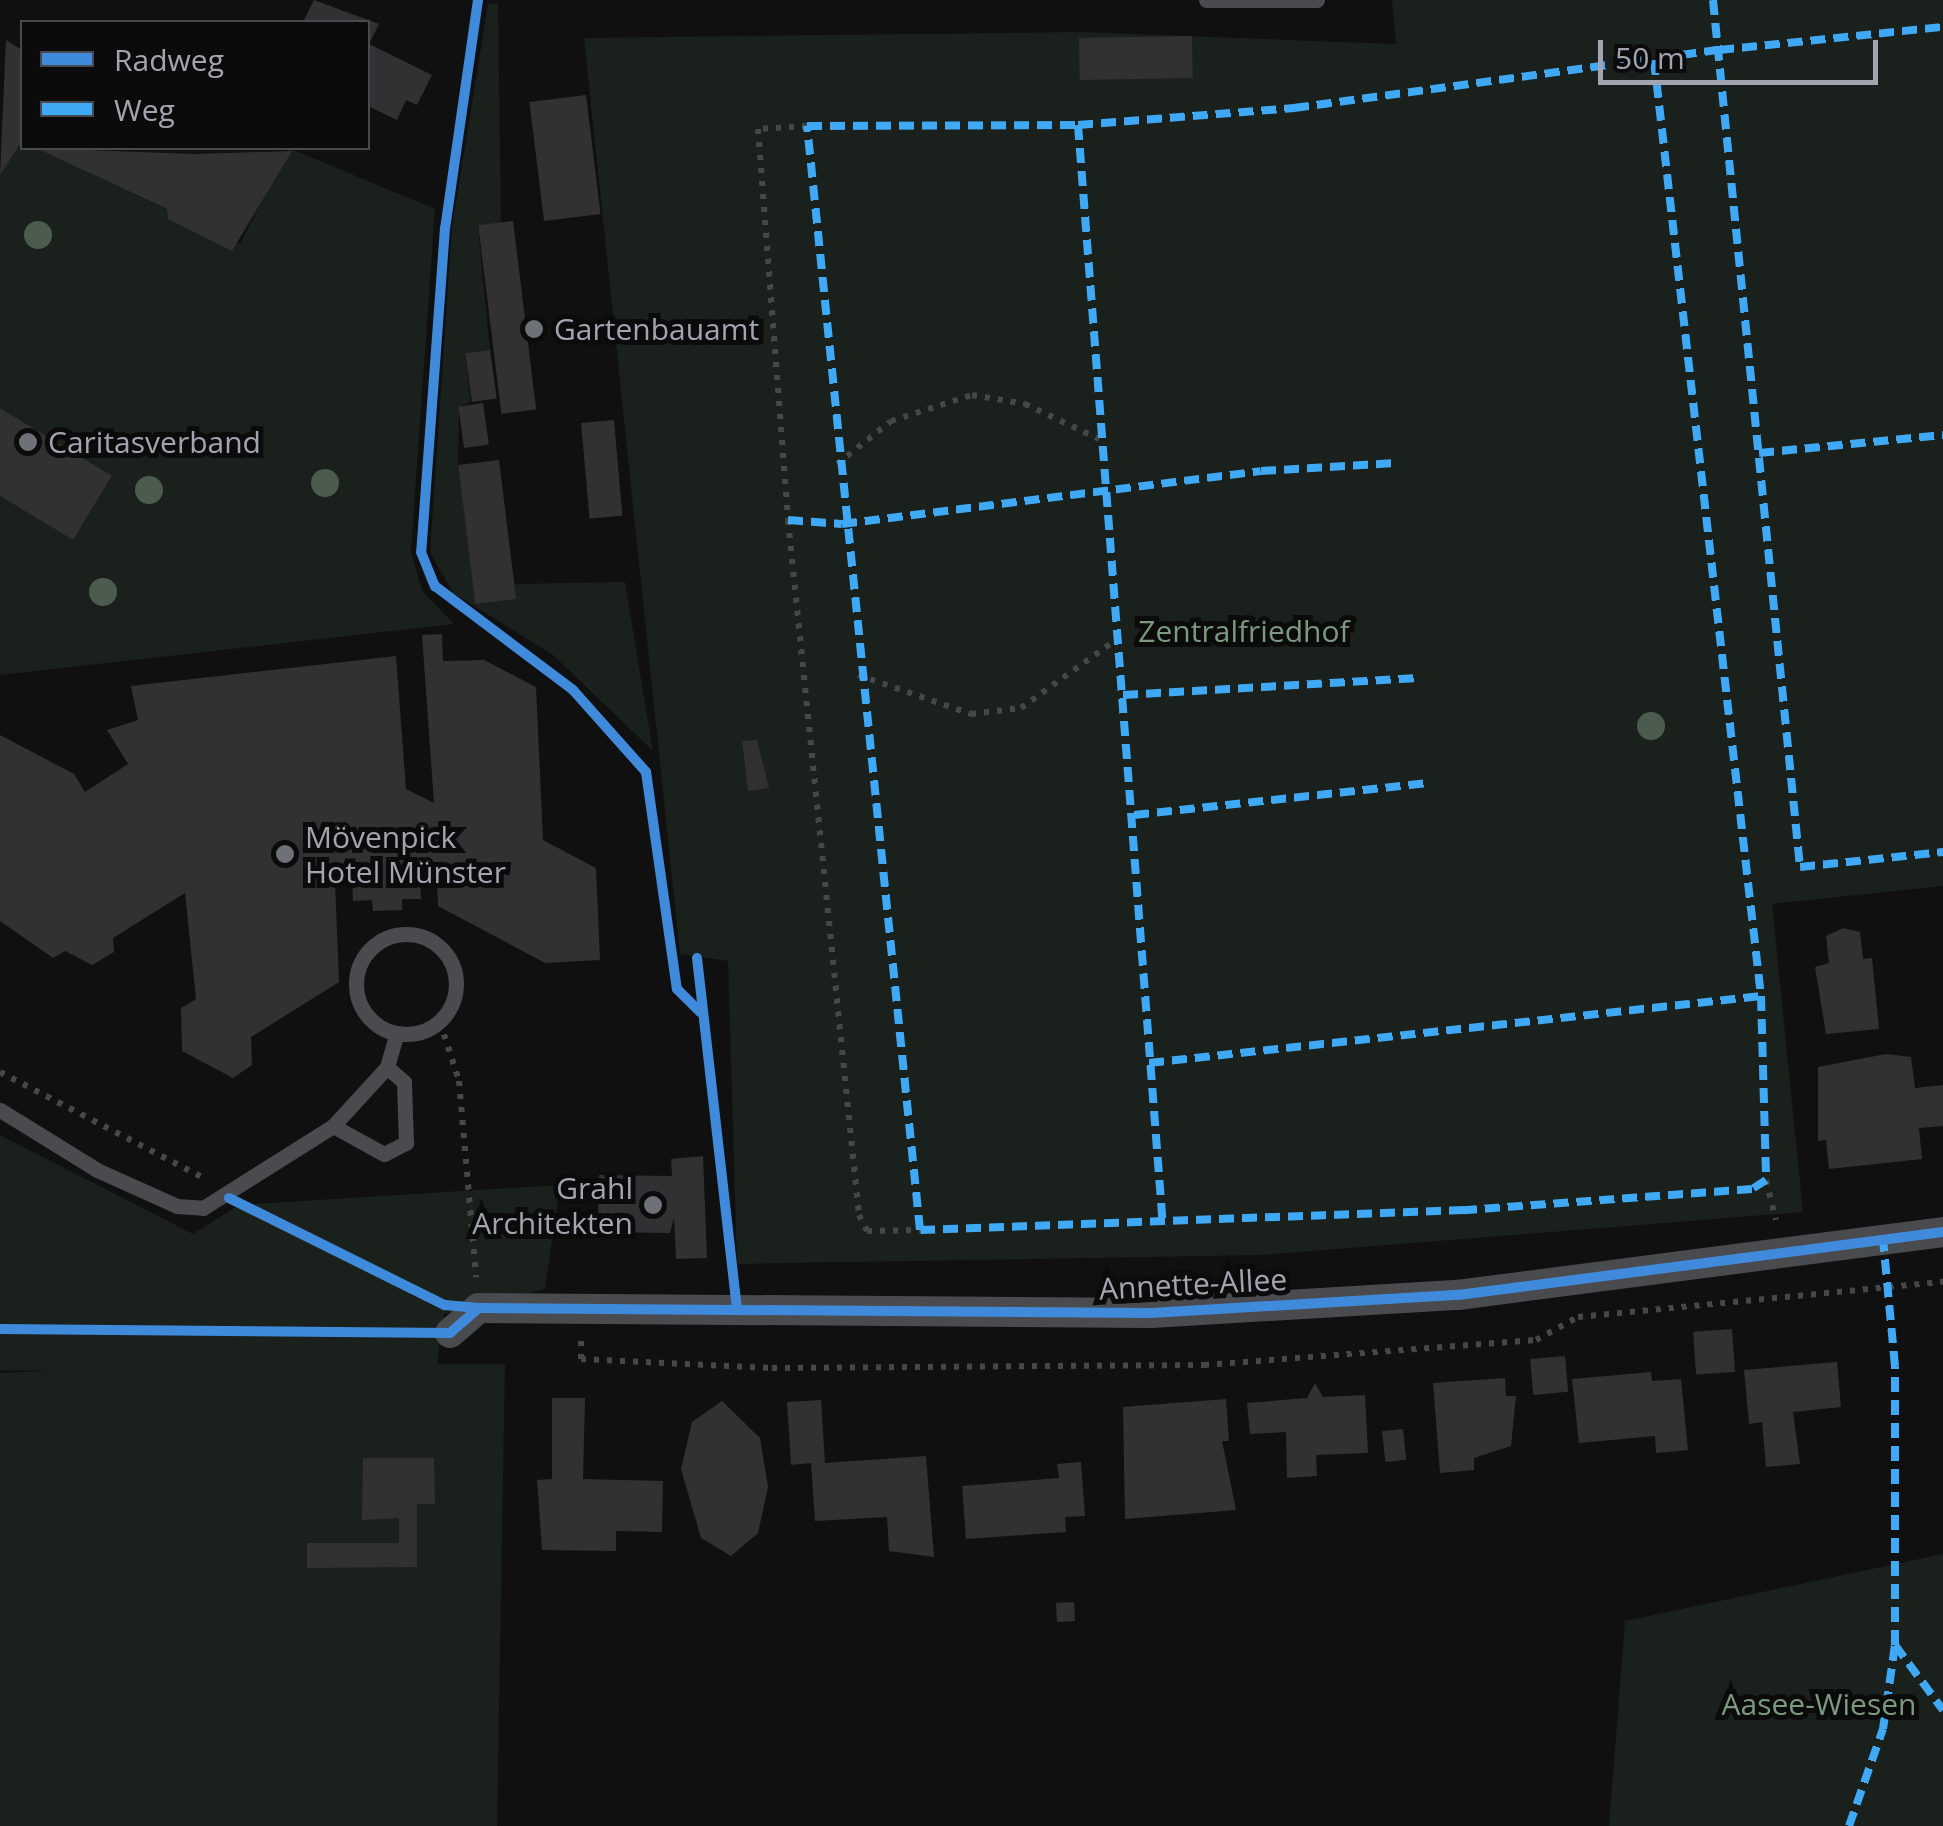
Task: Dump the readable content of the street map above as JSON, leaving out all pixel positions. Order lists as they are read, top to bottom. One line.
{"streets":{"street":["Annette-Allee"]},"parks":["Zentralfriedhof","Aasee-Wiesen"],"places":["Gartenbauamt","Caritasverband","Mövenpick Hotel Münster","Grahl Architekten"],"legend":["Radweg","Weg"],"scale_bar":"50 m"}
